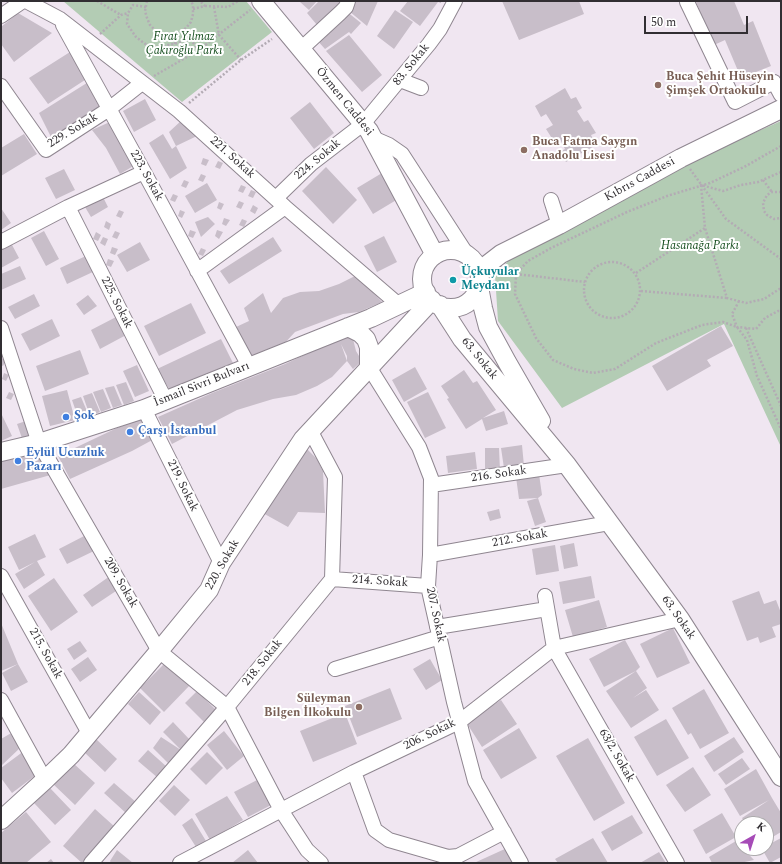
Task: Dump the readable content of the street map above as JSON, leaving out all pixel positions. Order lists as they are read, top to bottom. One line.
{"streets":{"main road":["Özmen Caddesi","Kıbrıs Caddesi","63. Sokak","İsmail Sivri Bulvarı","220. Sokak"],"street":["83. Sokak","229. Sokak","221. Sokak","224. Sokak","223. Sokak","225. Sokak","216. Sokak","219. Sokak","212. Sokak","214. Sokak","209. Sokak","207. Sokak","215. Sokak","218. Sokak","206. Sokak","63/2. Sokak"]},"crossings":[["83. Sokak","Özmen Caddesi"],["83. Sokak","224. Sokak"],["Özmen Caddesi","224. Sokak"],["Özmen Caddesi","Kıbrıs Caddesi"],["Özmen Caddesi","63. Sokak"],["Özmen Caddesi","İsmail Sivri Bulvarı"],["Özmen Caddesi","220. Sokak"],["229. Sokak","221. Sokak"],["229. Sokak","223. Sokak"],["221. Sokak","224. Sokak"],["221. Sokak","223. Sokak"],["221. Sokak","İsmail Sivri Bulvarı"],["224. Sokak","223. Sokak"],["223. Sokak","İsmail Sivri Bulvarı"],["Kıbrıs Caddesi","63. Sokak"],["Kıbrıs Caddesi","İsmail Sivri Bulvarı"],["Kıbrıs Caddesi","220. Sokak"],["225. Sokak","İsmail Sivri Bulvarı"],["63. Sokak","İsmail Sivri Bulvarı"],["63. Sokak","216. Sokak"],["63. Sokak","212. Sokak"],["63. Sokak","220. Sokak"],["63. Sokak","206. Sokak"],["İsmail Sivri Bulvarı","219. Sokak"],["İsmail Sivri Bulvarı","220. Sokak"],["İsmail Sivri Bulvarı","209. Sokak"],["216. Sokak","207. Sokak"],["219. Sokak","220. Sokak"],["212. Sokak","207. Sokak"],["220. Sokak","209. Sokak"],["220. Sokak","207. Sokak"],["220. Sokak","215. Sokak"],["214. Sokak","207. Sokak"],["214. Sokak","218. Sokak"],["209. Sokak","218. Sokak"],["209. Sokak","206. Sokak"],["207. Sokak","206. Sokak"],["207. Sokak","63/2. Sokak"],["206. Sokak","63/2. Sokak"]],"parks":["Fırat Yılmaz Çakıroğlu Parkı","Hasanağa Parkı"],"places":["Buca Şehit Hüseyin Şimşek Ortaokulu","Buca Fatma Saygın Anadolu Lisesi","Üçkuyular Meydanı","Şok","Çarşı İstanbul","Eylül Ucuzluk Pazarı","Süleyman Bilgen İlkokulu"],"scale_bar":"50 m","north":"top right"}
